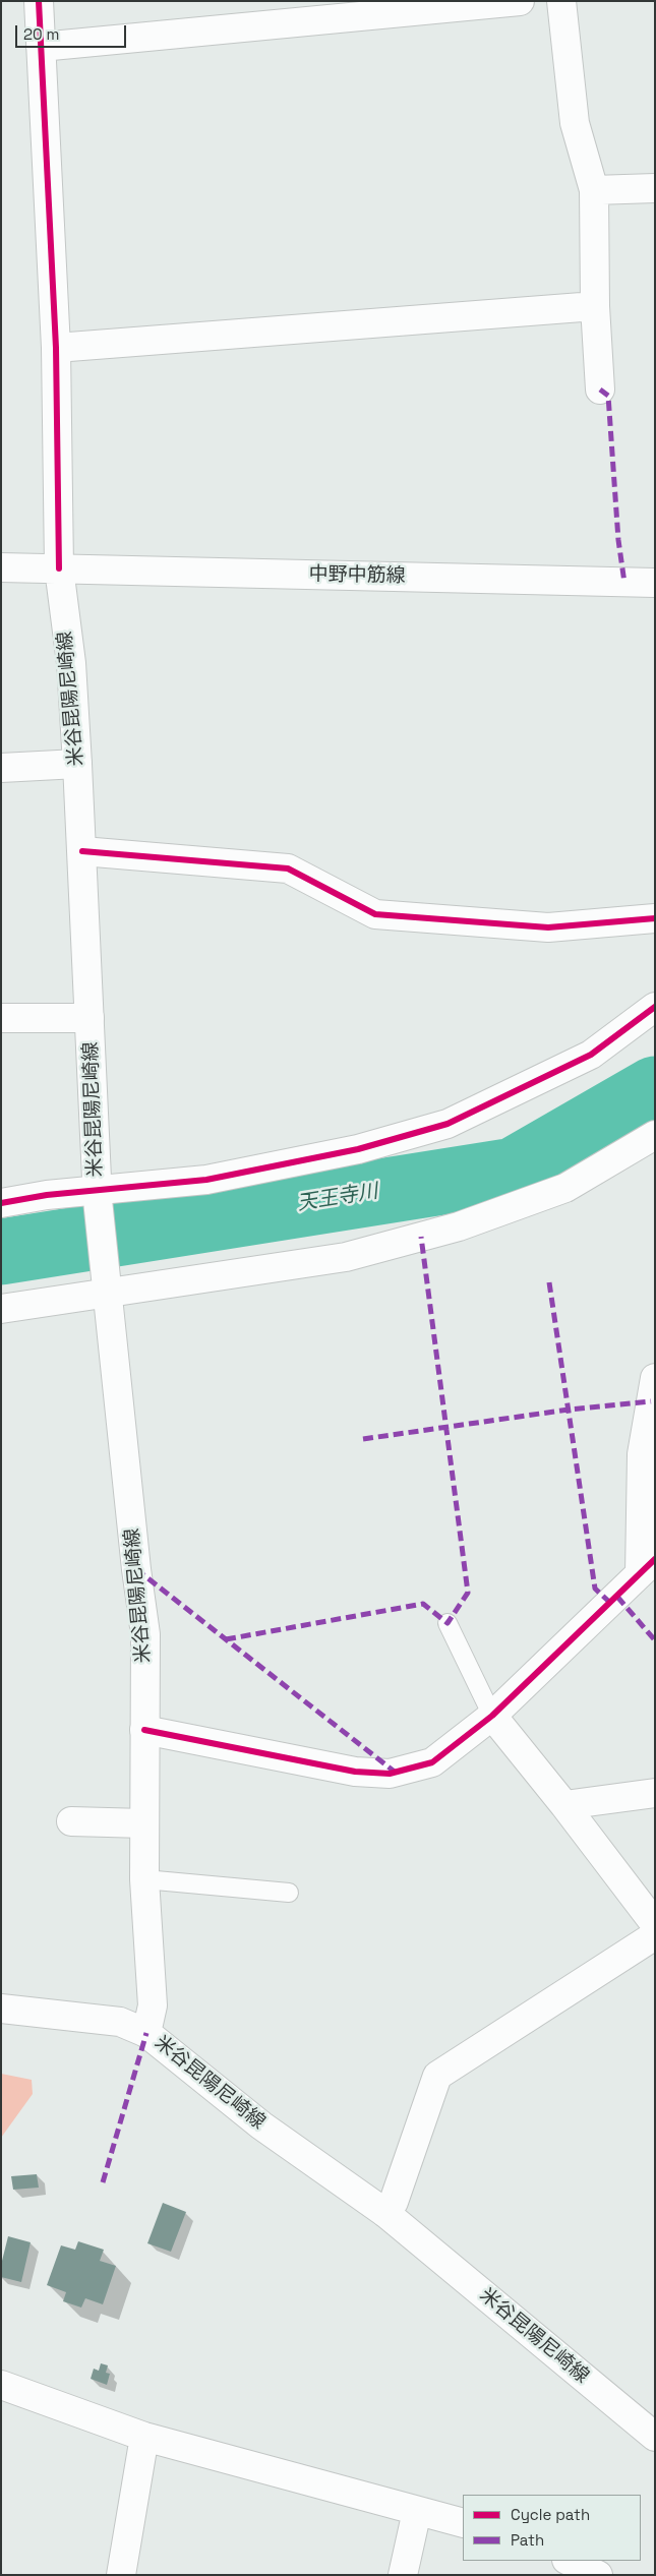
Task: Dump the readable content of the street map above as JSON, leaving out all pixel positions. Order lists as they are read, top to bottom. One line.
{"streets":{"street":["中野中筋線","米谷昆陽尼崎線"]},"crossings":[["中野中筋線","米谷昆陽尼崎線"]],"water":["天王寺川"],"legend":["Cycle path","Path"],"scale_bar":"20 m"}
